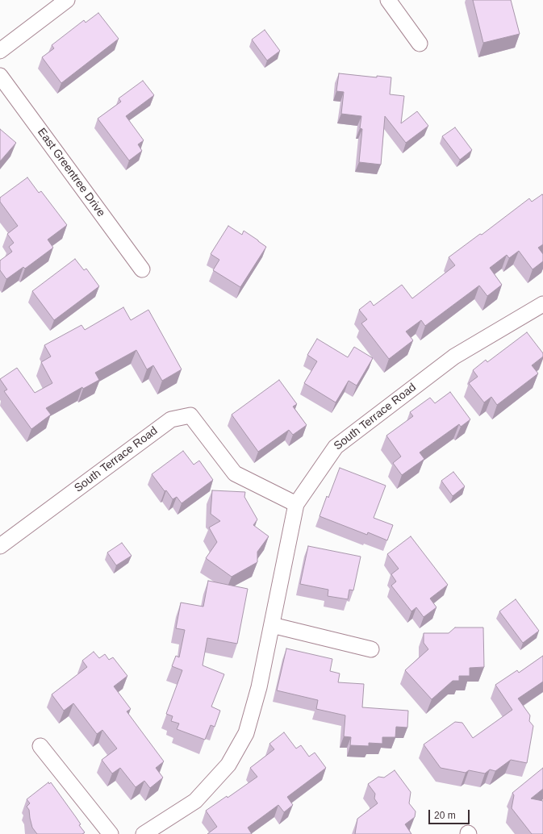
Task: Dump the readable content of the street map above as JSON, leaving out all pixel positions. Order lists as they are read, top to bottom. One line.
{"streets":{"street":["East Greentree Drive","South Terrace Road"]},"scale_bar":"20 m"}
